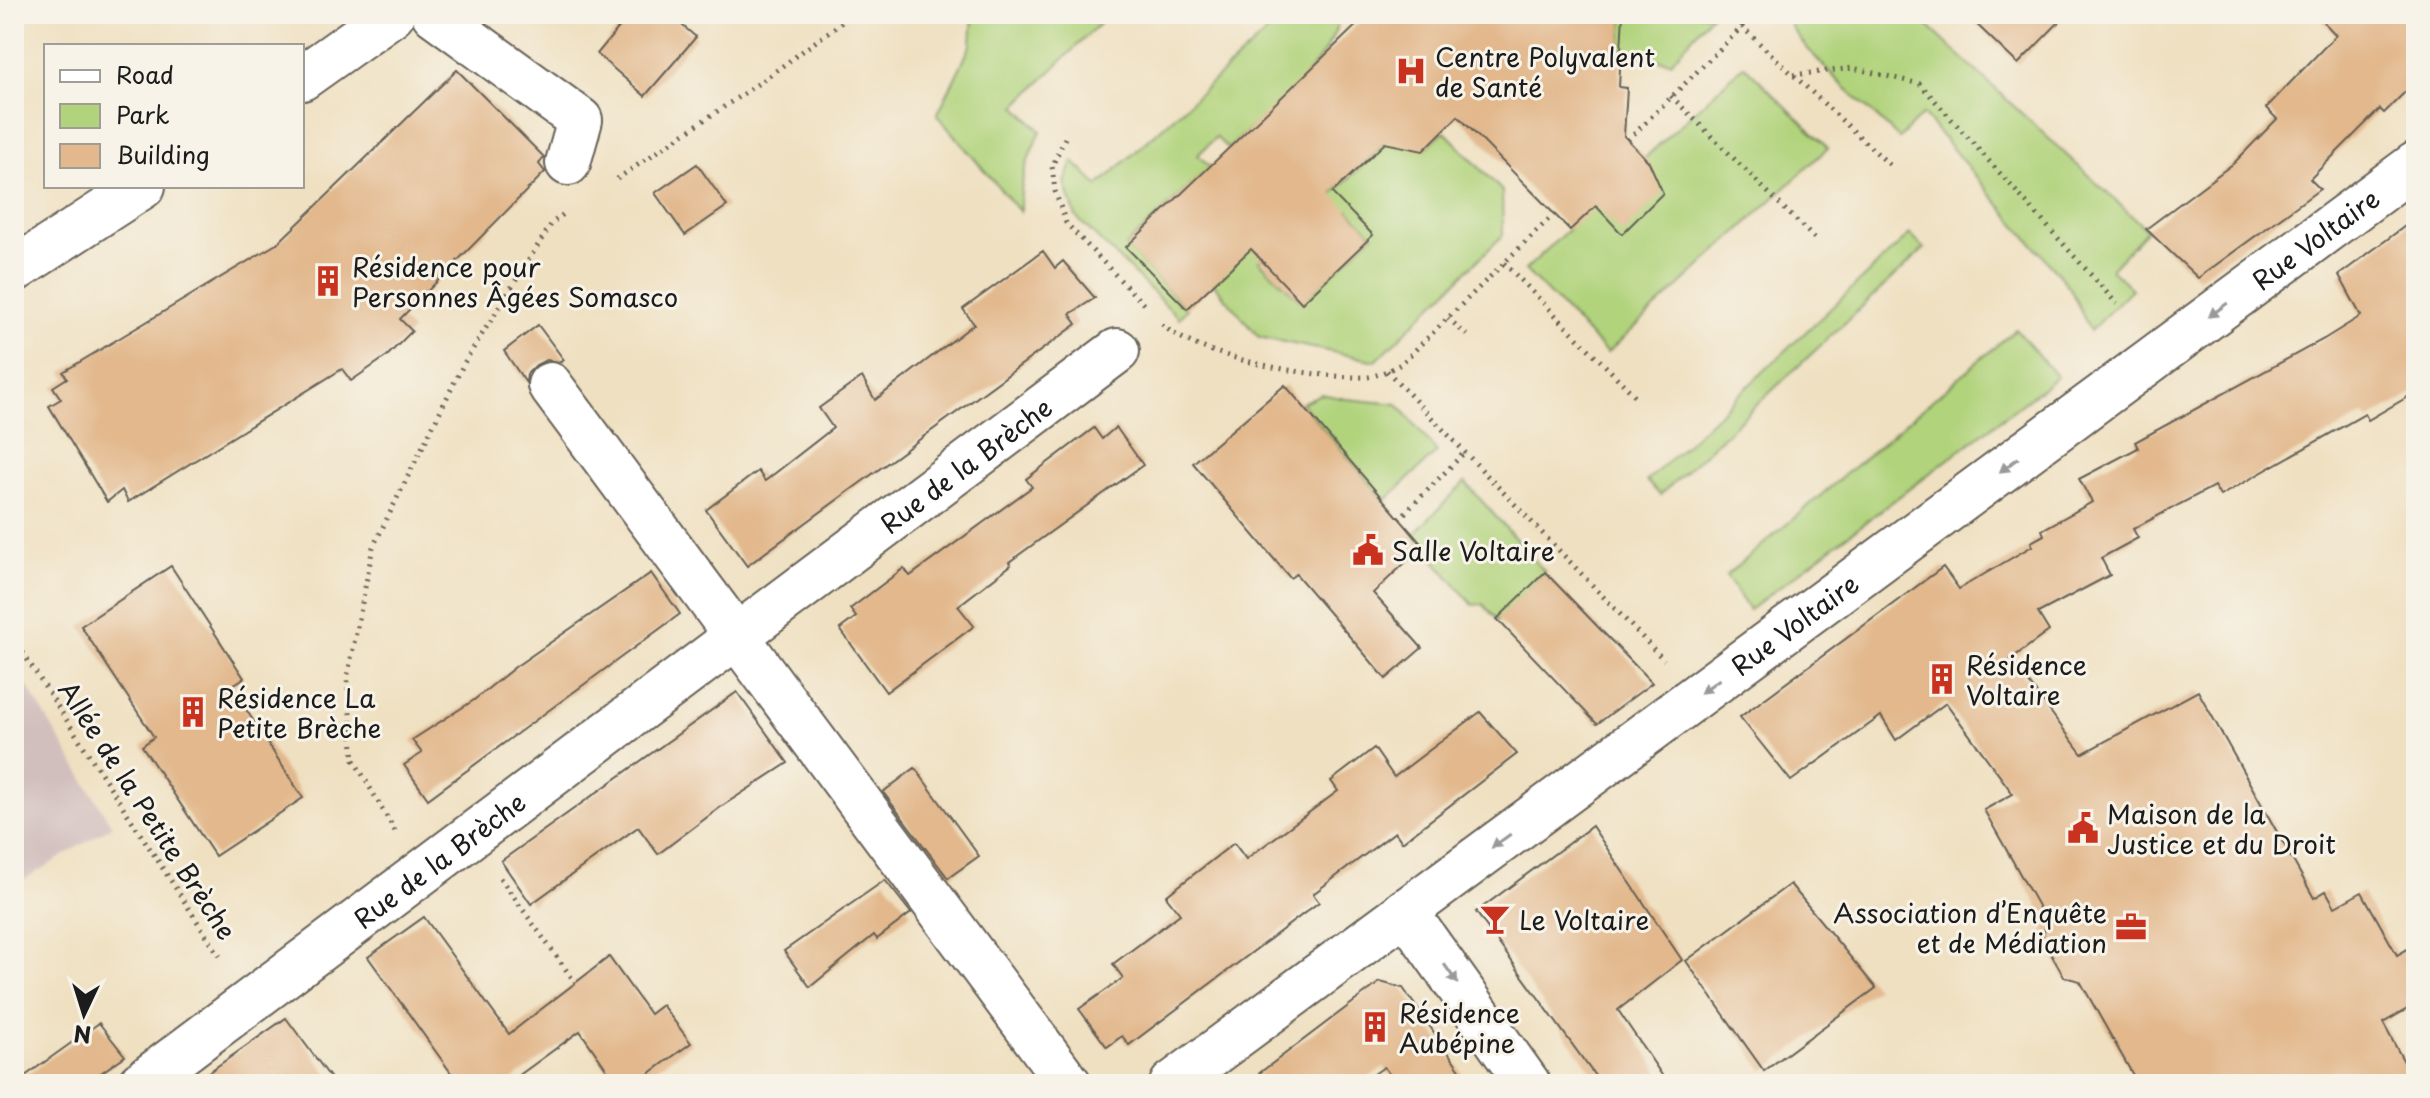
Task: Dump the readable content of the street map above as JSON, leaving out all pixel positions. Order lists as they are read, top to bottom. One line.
{"streets":{"street":["Rue Voltaire","Rue de la Brèche"],"path":["Allée de la Petite Brèche"]},"crossings":[["Rue de la Brèche","Allée de la Petite Brèche"]],"one_way":["Rue Voltaire"],"places":{"hospital":["Centre Polyvalent de Santé"],"building":["Résidence pour Personnes Âgées Somasco","Résidence Voltaire","Résidence La Petite Brèche","Résidence Aubépine"],"public building":["Salle Voltaire","Maison de la Justice et du Droit"],"bar":["Le Voltaire"],"office":["Association d’Enquête et de Médiation"]},"legend":["Road","Park","Building"],"north":"bottom"}
